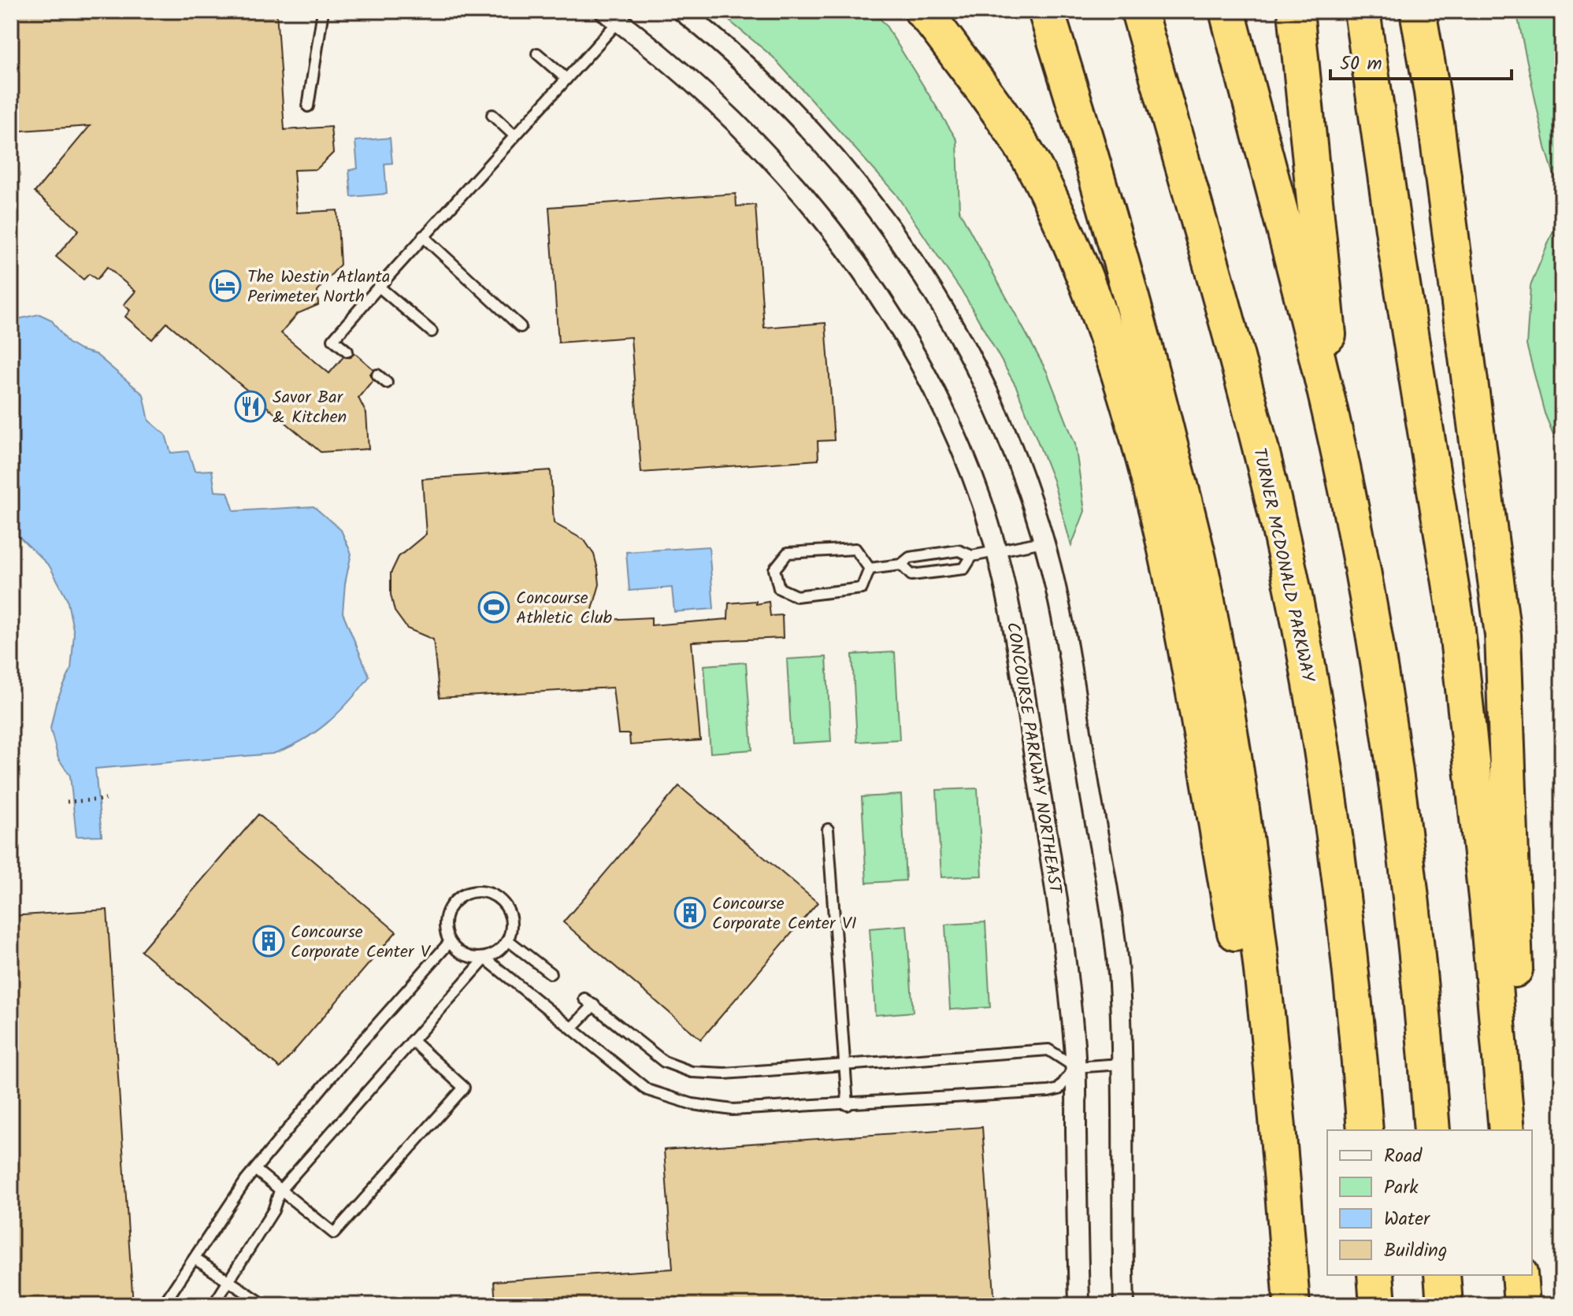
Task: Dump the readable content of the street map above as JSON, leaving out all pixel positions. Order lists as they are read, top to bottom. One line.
{"streets":{"highway":["TURNER MCDONALD PARKWAY"],"street":["CONCOURSE PARKWAY NORTHEAST"]},"places":{"hotel":["The Westin Atlanta Perimeter North"],"restaurant":["Savor Bar & Kitchen"],"sports":["Concourse Athletic Club"],"building":["Concourse Corporate Center VI","Concourse Corporate Center V"]},"legend":["Road","Park","Water","Building"],"scale_bar":"50 m"}
